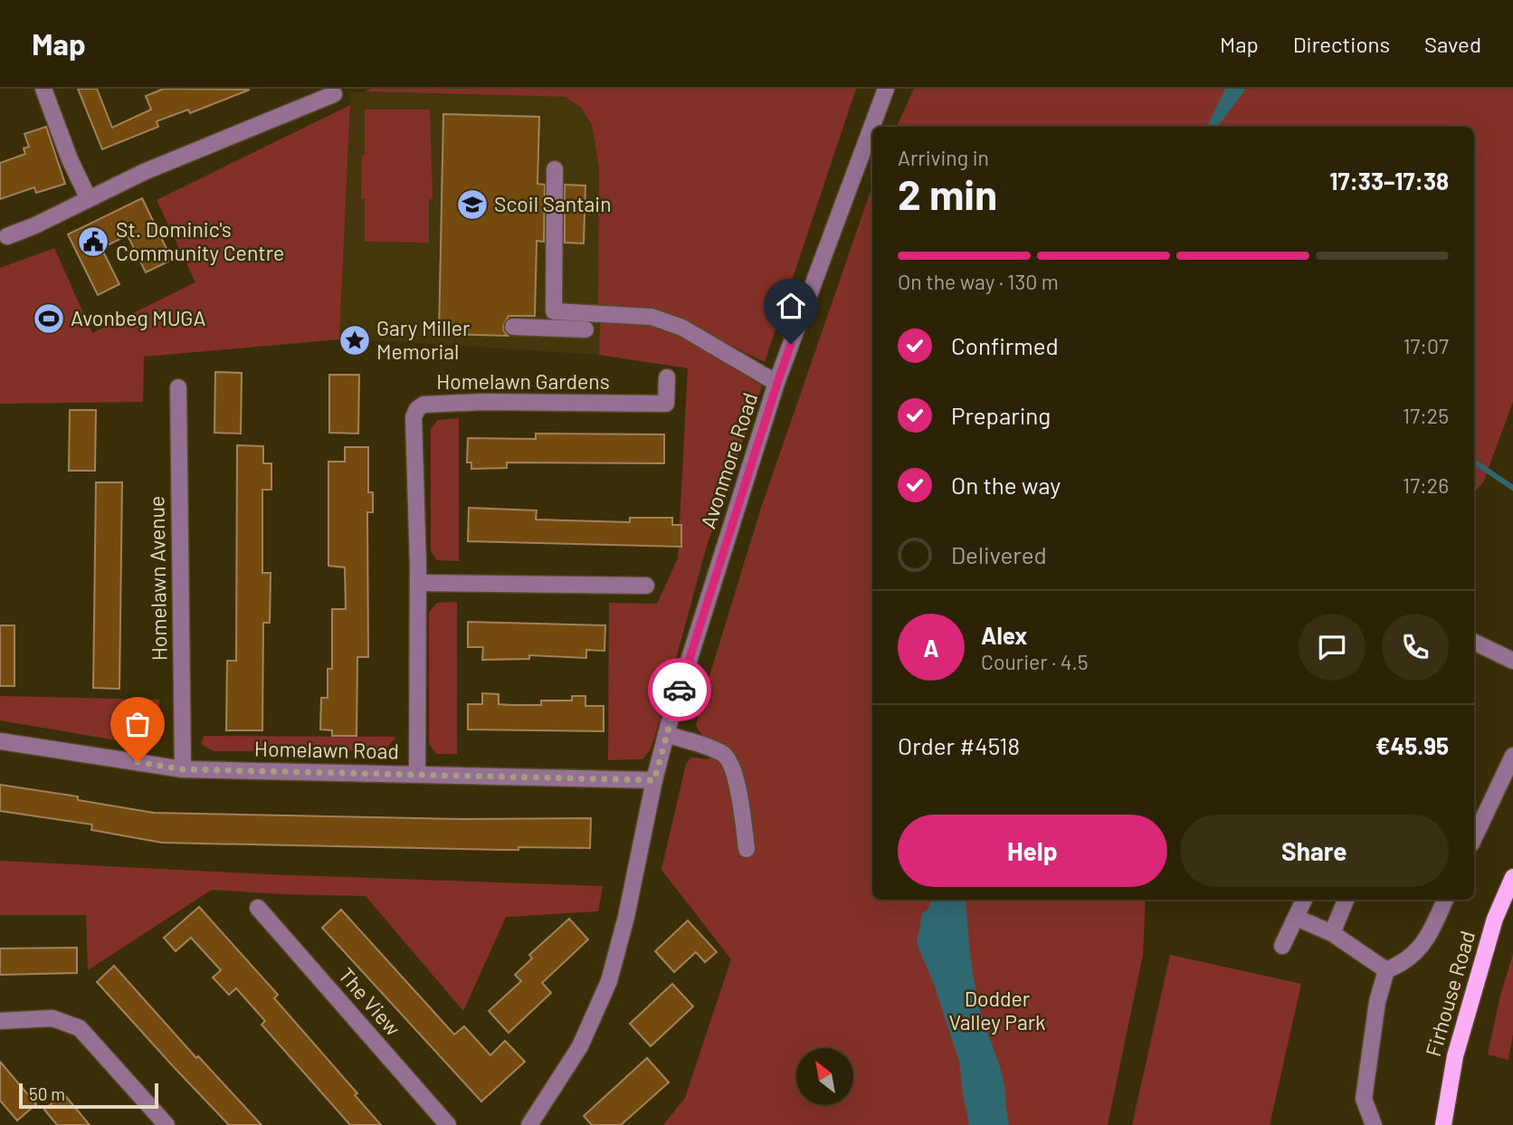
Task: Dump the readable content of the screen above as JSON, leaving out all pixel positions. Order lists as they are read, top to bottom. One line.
{"streets":{"main road":["Firhouse Road"],"street":["Homelawn Gardens","Avonmore Road","Homelawn Avenue","Homelawn Road","The View"]},"crossings":[["Homelawn Gardens","Homelawn Road"],["Avonmore Road","Homelawn Road"],["Homelawn Avenue","Homelawn Road"]],"parks":["Dodder Valley Park"],"places":{"school or university":["Scoil Santain"],"public building":["St. Dominic's Community Centre"],"sports":["Avonbeg MUGA"],"place":["Gary Miller Memorial"]},"scale_bar":"50 m","north":"top left","page":{"header":"Map","nav":["Map","Directions","Saved"],"heading":["2 min","Arriving in","17:33–17:38"],"panel":["Alex","Courier · 4.5","Order #4518","€45.95"],"bar":"On the way · 130 m","list":[["Confirmed","17:07"],["Preparing","17:25"],["On the way","17:26"],"Delivered"],"round":"A","buttons":["Help","Share"],"scale":"50 m"}}
